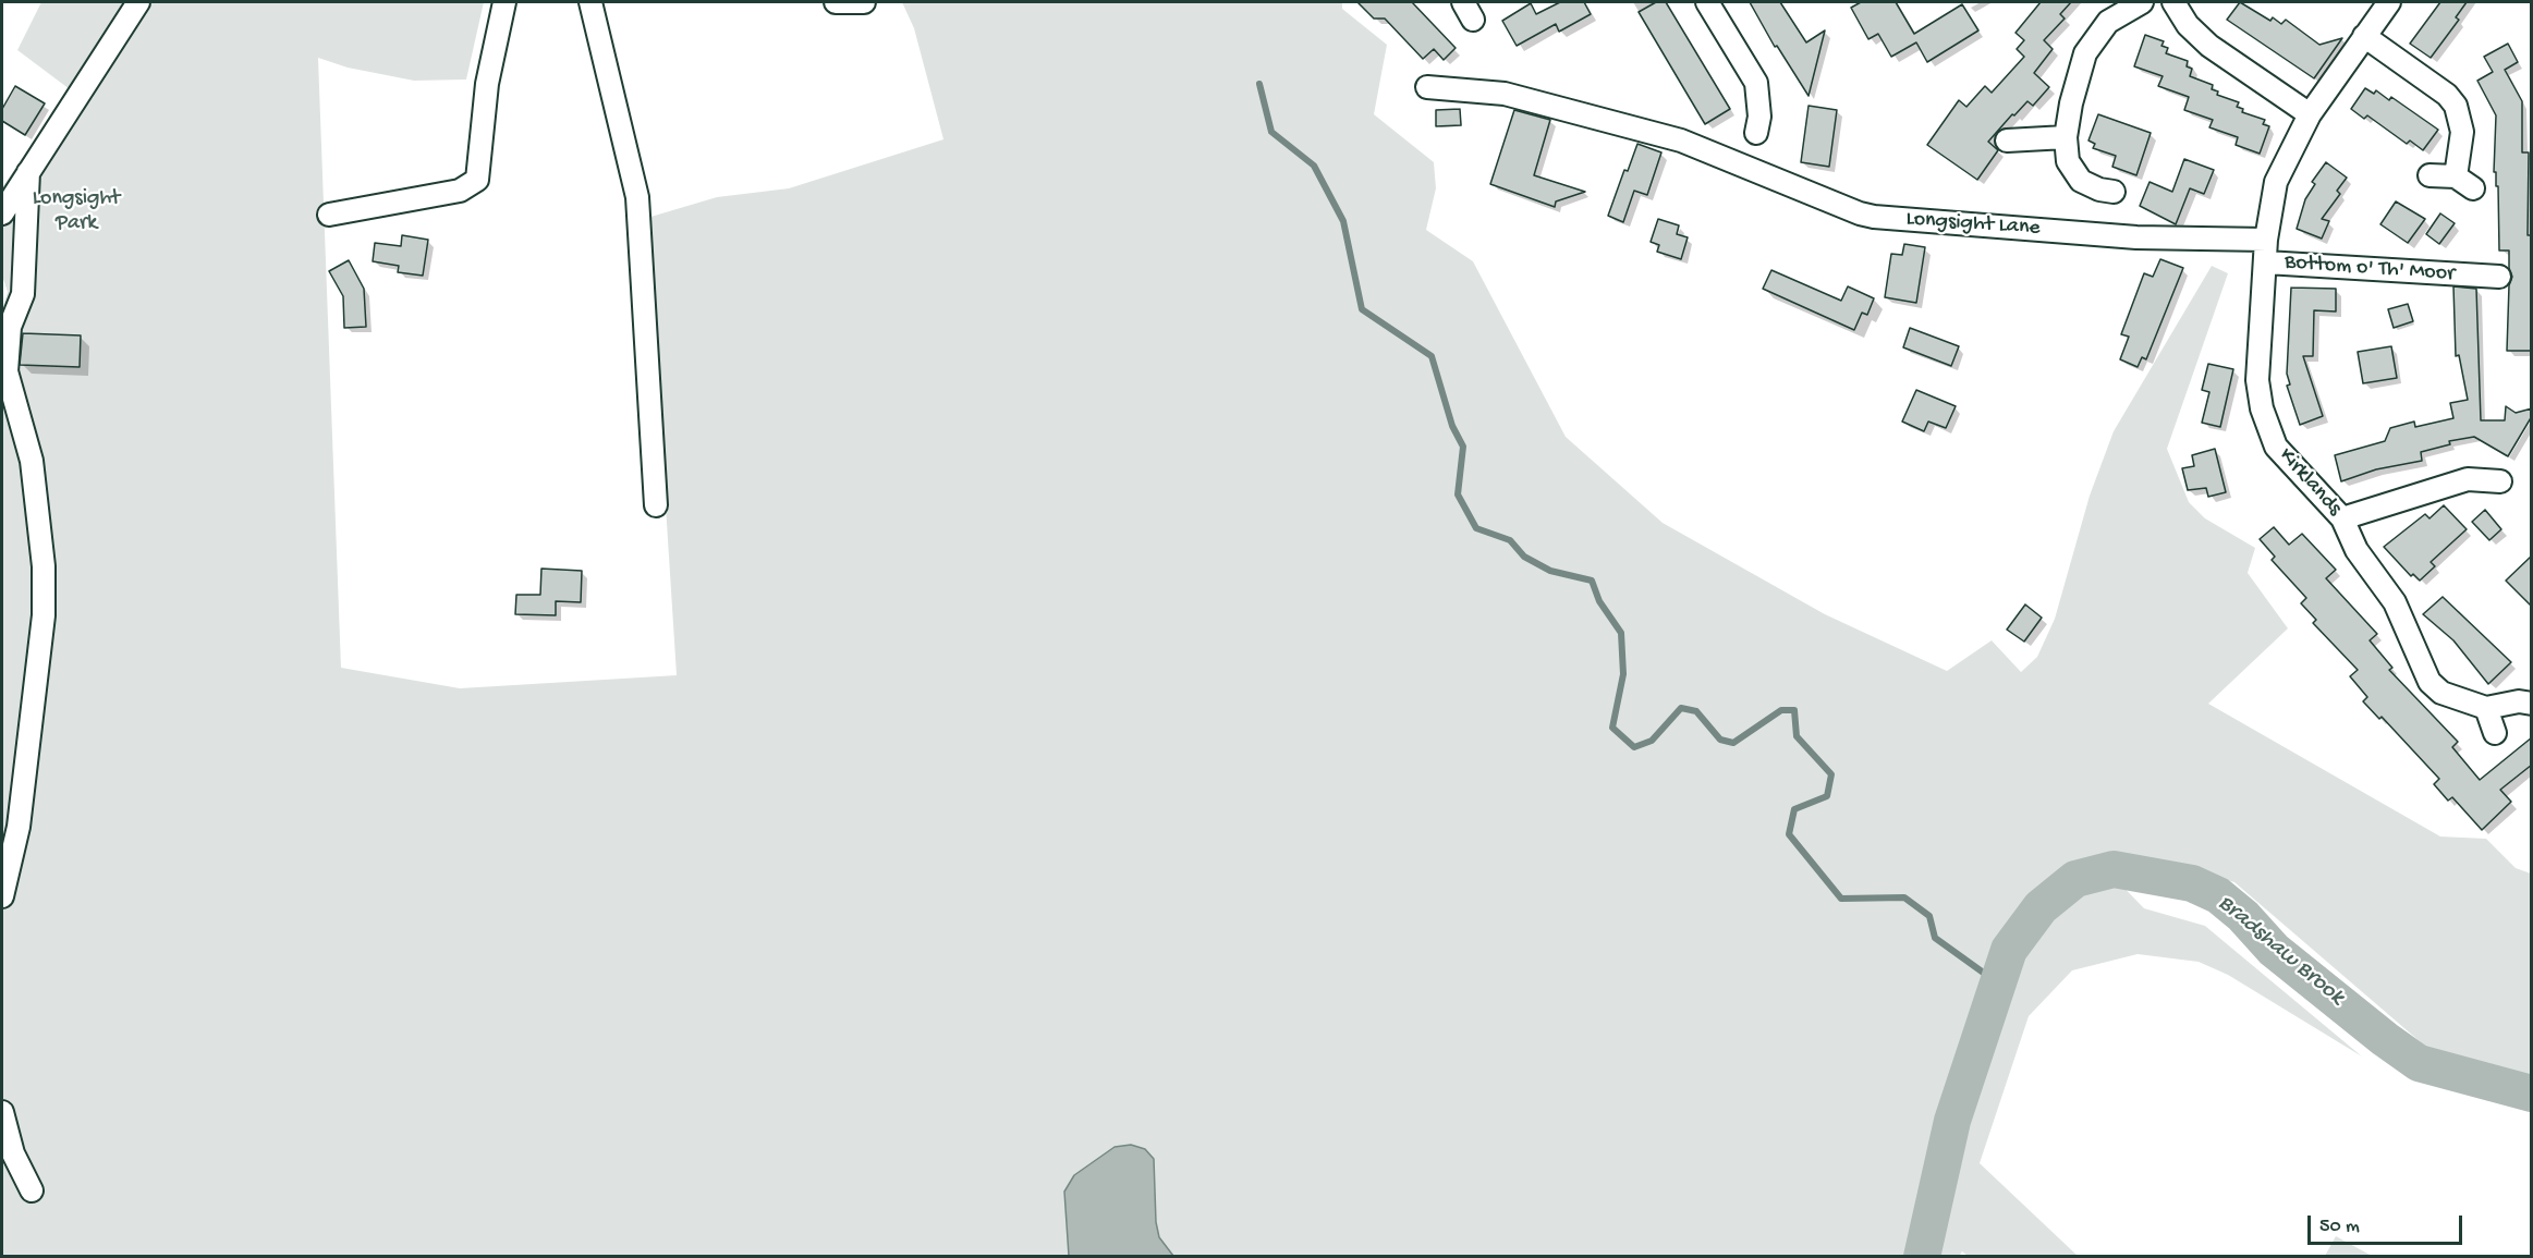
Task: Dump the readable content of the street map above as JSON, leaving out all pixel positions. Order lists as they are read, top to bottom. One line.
{"streets":{"street":["Longsight Lane","Bottom o' Th' Moor","Kirklands"]},"crossings":[["Longsight Lane","Kirklands"],["Bottom o' Th' Moor","Kirklands"]],"water":["Bradshaw Brook"],"parks":["Longsight Park"],"scale_bar":"50 m"}
